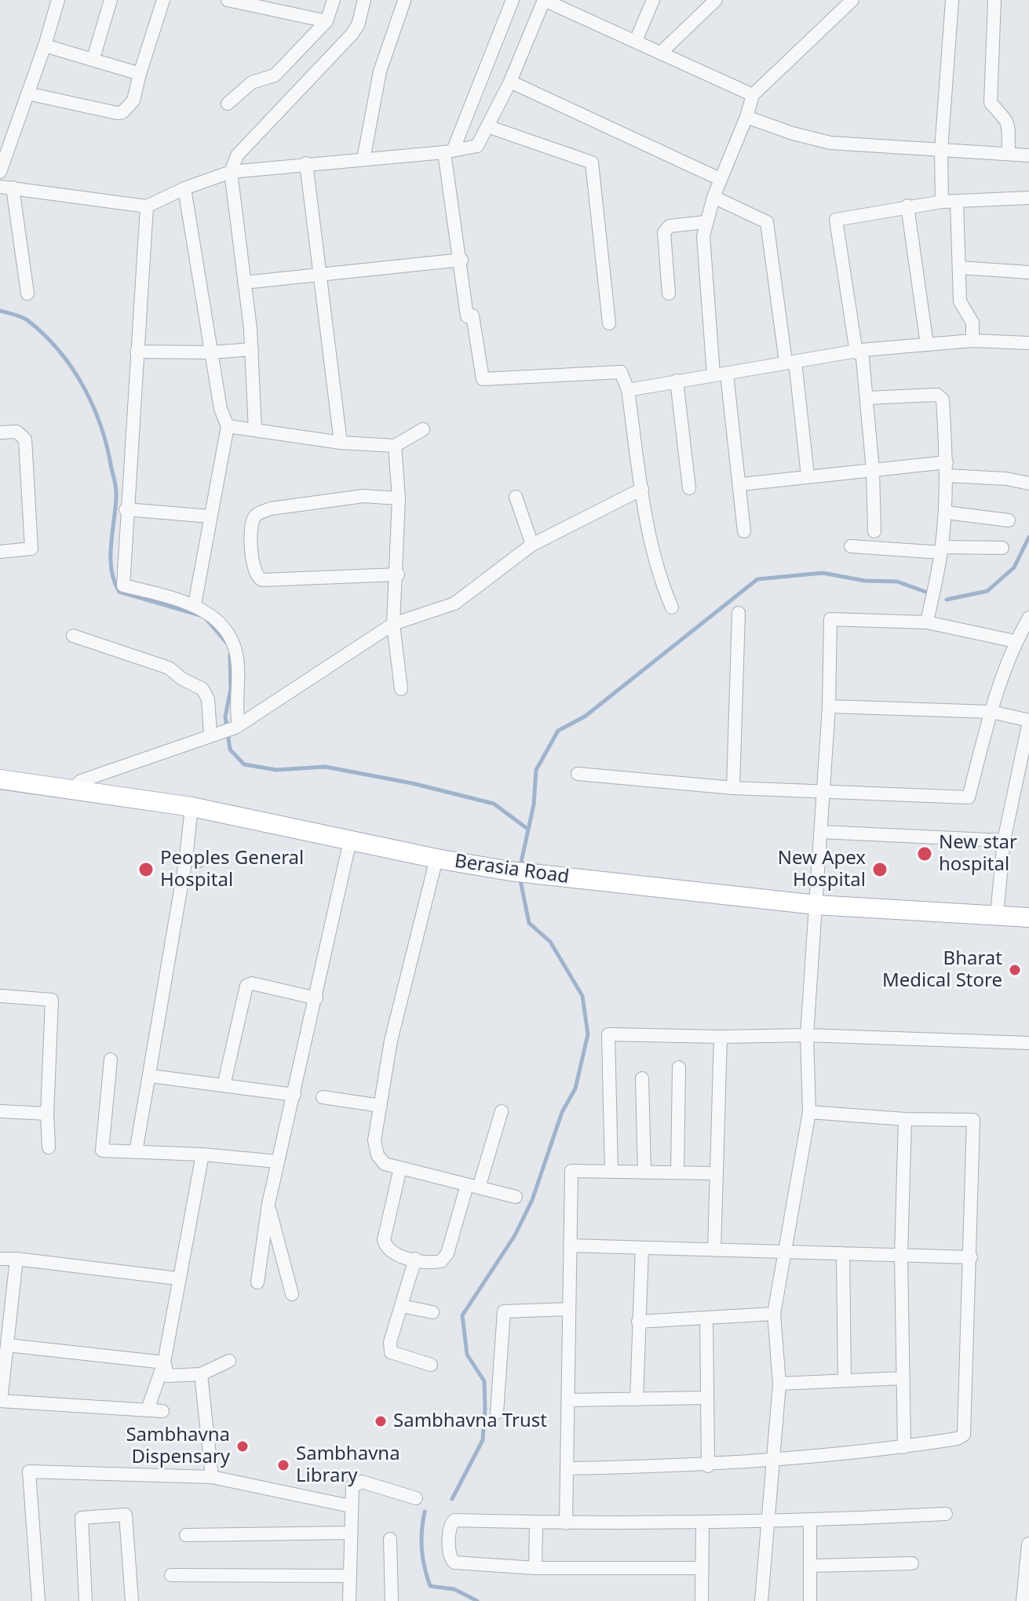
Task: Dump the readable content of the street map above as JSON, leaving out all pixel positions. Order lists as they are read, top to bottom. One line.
{"streets":{"main road":["Berasia Road"]},"places":["New star hospital","Peoples General Hospital","New Apex Hospital","Bharat Medical Store","Sambhavna Trust","Sambhavna Dispensary","Sambhavna Library"]}
